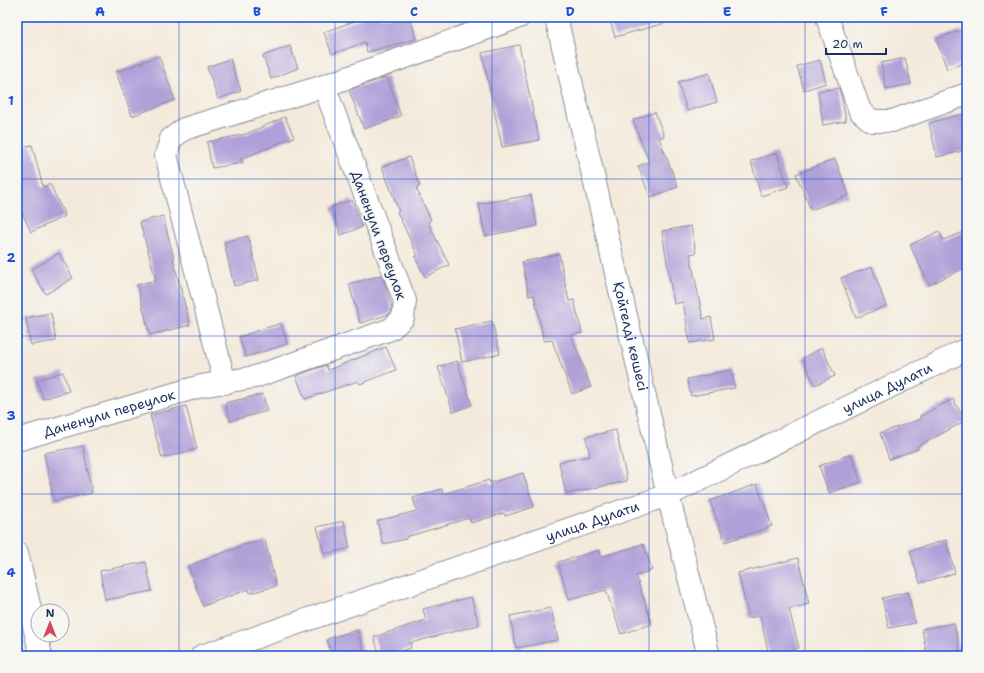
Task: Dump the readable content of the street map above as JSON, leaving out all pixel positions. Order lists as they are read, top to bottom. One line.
{"streets":{"street":["Даненули переулок","Қойгелді көшесі","улица Дулати"]},"crossings":[["Қойгелді көшесі","улица Дулати"]],"scale_bar":"20 m","north":"top","grid":{"columns":["A","B","C","D","E","F"],"rows":["1","2","3","4"]}}
